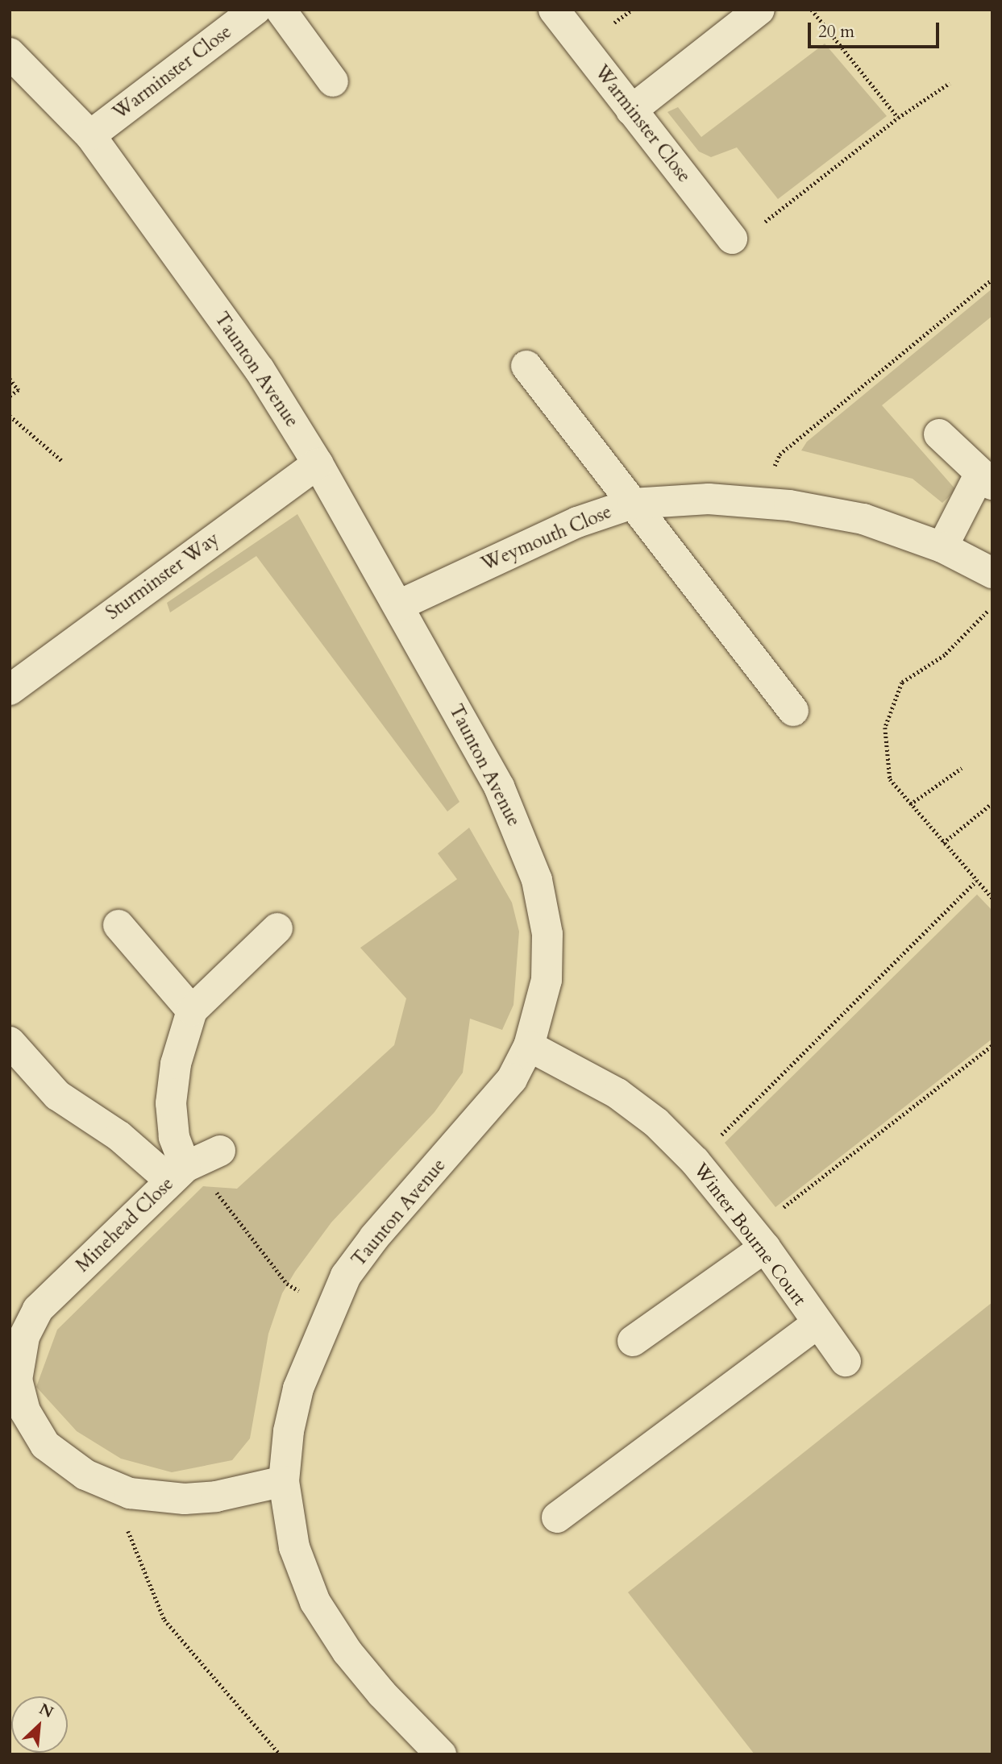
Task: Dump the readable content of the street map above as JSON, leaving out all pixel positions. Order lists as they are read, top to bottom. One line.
{"streets":{"street":["Warminster Close","Taunton Avenue","Weymouth Close","Sturminster Way","Minehead Close","Winter Bourne Court"]},"crossings":[["Warminster Close","Taunton Avenue"],["Taunton Avenue","Weymouth Close"],["Taunton Avenue","Sturminster Way"],["Taunton Avenue","Winter Bourne Court"]],"scale_bar":"20 m","north":"top right"}
